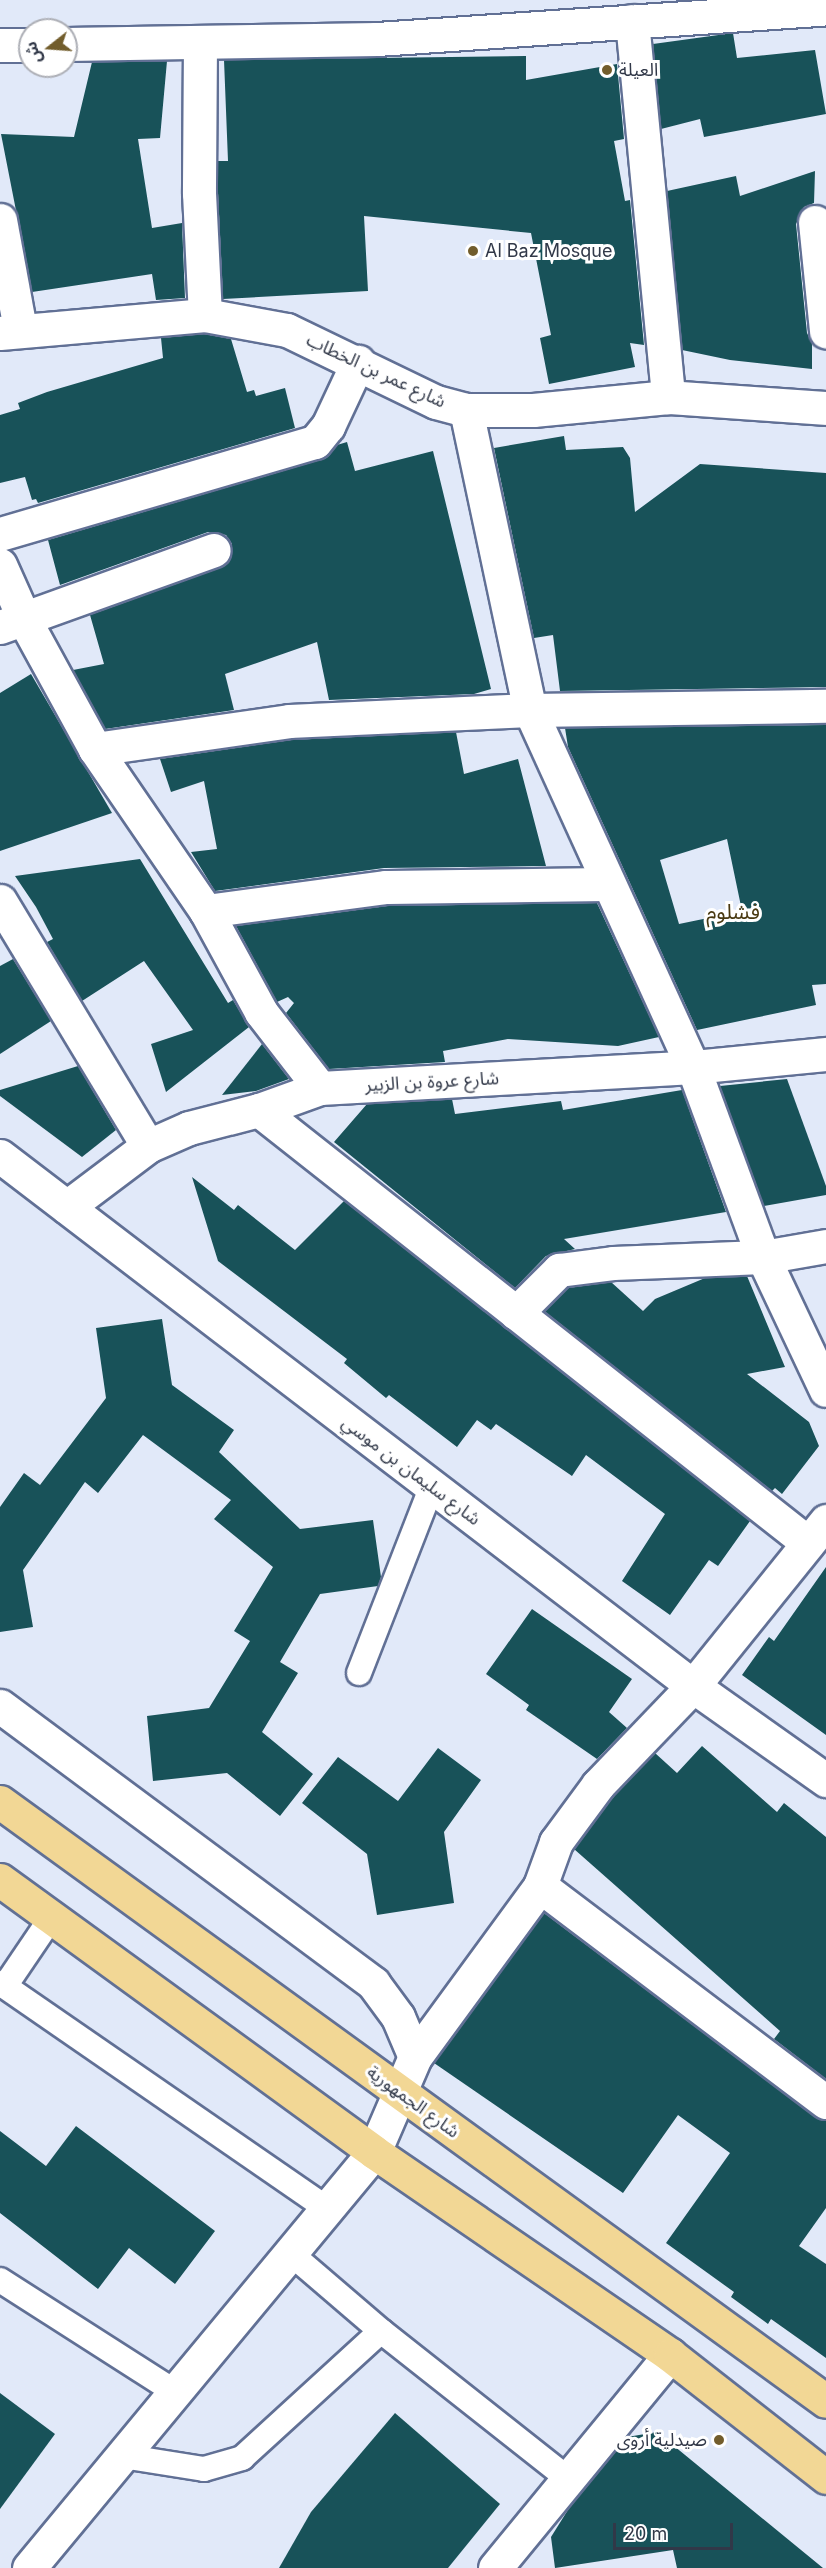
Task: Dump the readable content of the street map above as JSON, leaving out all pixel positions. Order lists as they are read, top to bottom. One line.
{"streets":{"main road":["شارع الجمهورية"],"street":["شارع عمر بن الخطاب","شارع عروة بن الزبير","شارع سليمان بن موسي"]},"crossings":[["شارع عروة بن الزبير","شارع سليمان بن موسي"]],"districts":["فشلوم"],"places":["العيلة","Al Baz Mosque","صيدلية أروى"],"scale_bar":"20 m","north":"left"}
